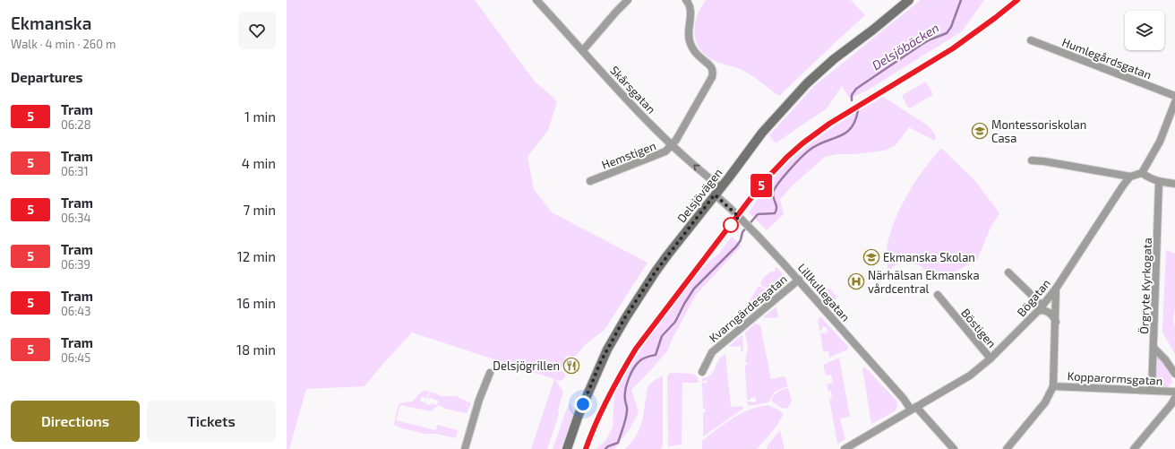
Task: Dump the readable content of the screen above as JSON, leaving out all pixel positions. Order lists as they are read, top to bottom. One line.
{"streets":{"street":["Humlegårdsgatan","Skårsgatan","Hemstigen","Delsjövägen","Örgryte Kyrkogata","Lillkullegatan","Bögatan","Kvarngärdesgatan","Böstigen","Kopparormsgatan"]},"crossings":[["Skårsgatan","Hemstigen"],["Skårsgatan","Delsjövägen"],["Delsjövägen","Lillkullegatan"],["Örgryte Kyrkogata","Kopparormsgatan"],["Lillkullegatan","Bögatan"],["Lillkullegatan","Kvarngärdesgatan"],["Bögatan","Böstigen"]],"water":["Delsjöbäcken"],"places":{"school or university":["Montessoriskolan Casa","Ekmanska Skolan"],"hospital":["Närhälsan Ekmanska vårdcentral"],"restaurant":["Delsjögrillen"]},"lines":["tram line 5"],"page":{"heading":[["Ekmanska","Walk · 4 min · 260 m"],"Departures"],"on_map":"5","list":[{"mark":"5","name":"Tram","note":"06:28","value":"1 min"},{"mark":"5","name":"Tram","note":"06:31","value":"4 min"},{"mark":"5","name":"Tram","note":"06:34","value":"7 min"},{"mark":"5","name":"Tram","note":"06:39","value":"12 min"},{"mark":"5","name":"Tram","note":"06:43","value":"16 min"},{"mark":"5","name":"Tram","note":"06:45","value":"18 min"}],"buttons":["Directions","Tickets"]}}
